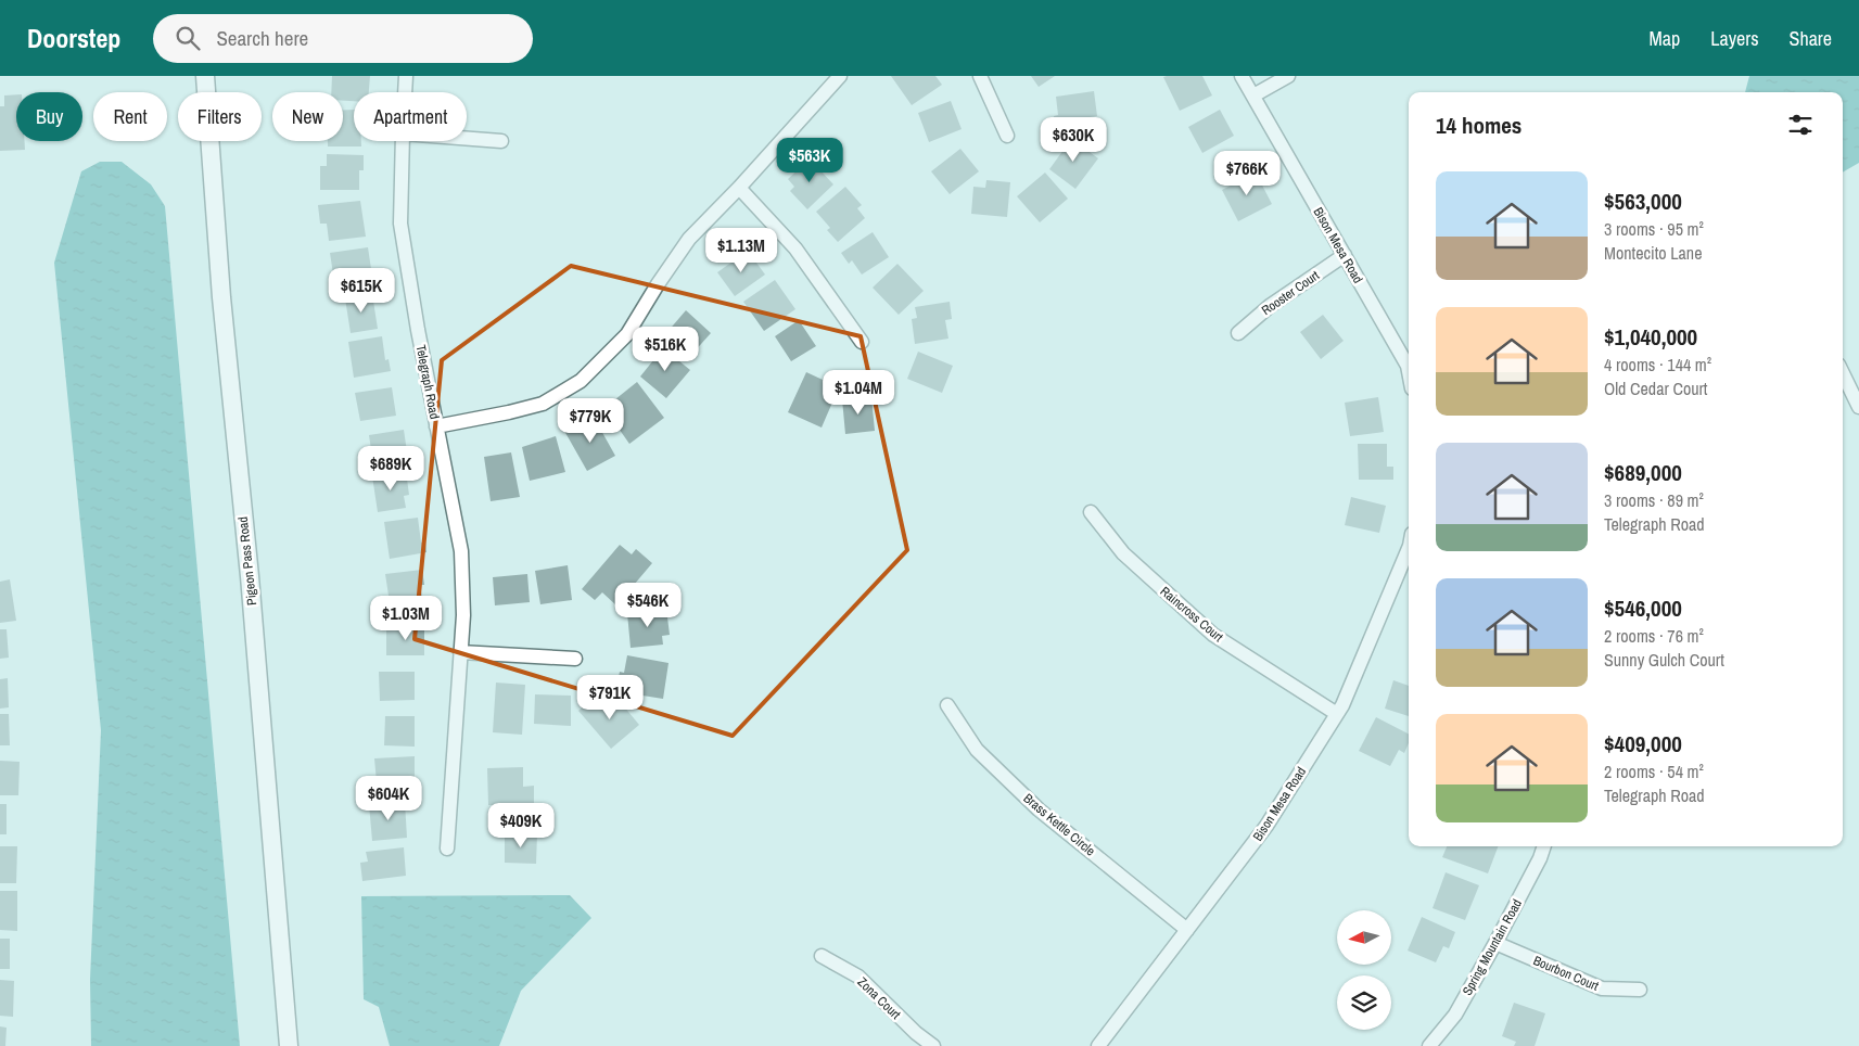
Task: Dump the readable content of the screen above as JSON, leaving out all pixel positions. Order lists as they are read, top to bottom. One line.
{"streets":{"street":["Bison Mesa Road","Rooster Court","Telegraph Road","Pigeon Pass Road","Raincross Court","Brass Kettle Circle","Spring Mountain Road","Bourbon Court","Zona Court"]},"crossings":[["Bison Mesa Road","Rooster Court"],["Bison Mesa Road","Raincross Court"],["Bison Mesa Road","Brass Kettle Circle"],["Spring Mountain Road","Bourbon Court"]],"north":"left","page":{"header":"Doorstep","search":"Search here","nav":["Map","Layers","Share"],"chip":["Buy","Rent","Filters","New","Apartment"],"heading":"14 homes","price":["$630K","$563K","$766K","$1.13M","$615K","$516K","$1.04M","$779K","$689K","$546K","$1.03M","$791K","$604K","$409K"],"list":[{"name":"$563,000","note":"3 rooms · 95 m² · Montecito Lane"},{"name":"$1,040,000","note":"4 rooms · 144 m² · Old Cedar Court"},{"name":"$689,000","note":"3 rooms · 89 m² · Telegraph Road"},{"name":"$546,000","note":"2 rooms · 76 m² · Sunny Gulch Court"},{"name":"$409,000","note":"2 rooms · 54 m² · Telegraph Road"}]}}
